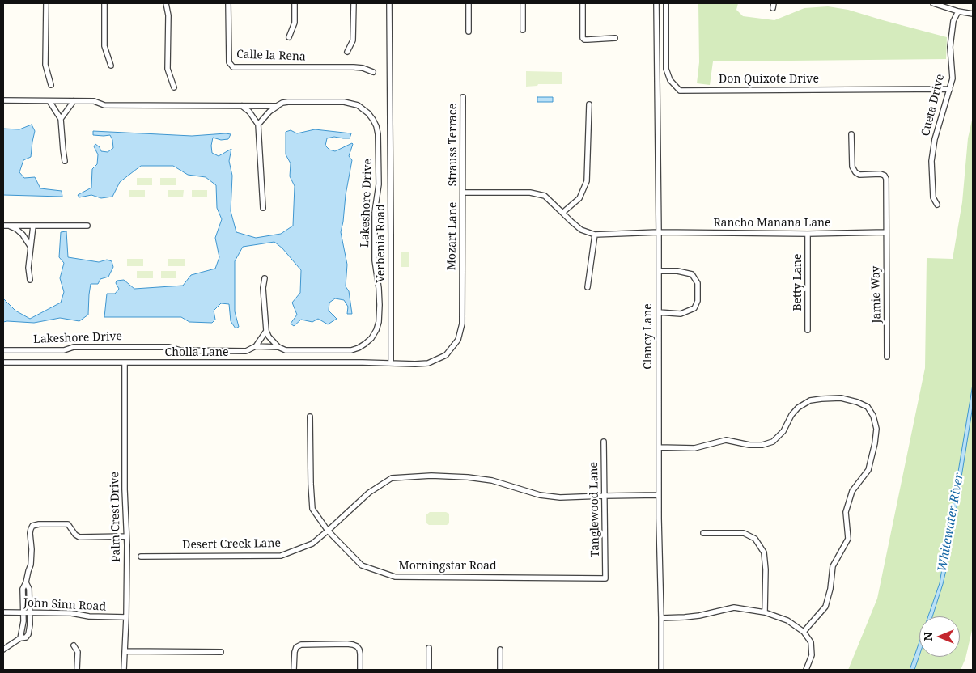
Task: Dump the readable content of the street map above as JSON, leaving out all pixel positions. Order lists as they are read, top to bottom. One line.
{"streets":{"street":["Calle la Rena","Don Quixote Drive","Cueta Drive","Strauss Terrace","Lakeshore Drive","Rancho Manana Lane","Mozart Lane","Verbenia Road","Betty Lane","Jamie Way","Clancy Lane","Cholla Lane","Tanglewood Lane","Palm Crest Drive","Desert Creek Lane","Morningstar Road","John Sinn Road"]},"crossings":[["Don Quixote Drive","Cueta Drive"],["Strauss Terrace","Mozart Lane"],["Rancho Manana Lane","Mozart Lane"],["Rancho Manana Lane","Betty Lane"],["Rancho Manana Lane","Jamie Way"],["Rancho Manana Lane","Clancy Lane"],["Mozart Lane","Verbenia Road"],["Mozart Lane","Clancy Lane"],["Mozart Lane","Cholla Lane"],["Verbenia Road","Cholla Lane"],["Clancy Lane","Desert Creek Lane"],["Cholla Lane","Palm Crest Drive"],["Tanglewood Lane","Desert Creek Lane"],["Tanglewood Lane","Morningstar Road"],["Palm Crest Drive","John Sinn Road"],["Desert Creek Lane","Morningstar Road"]],"water":["Whitewater River"],"north":"left"}
